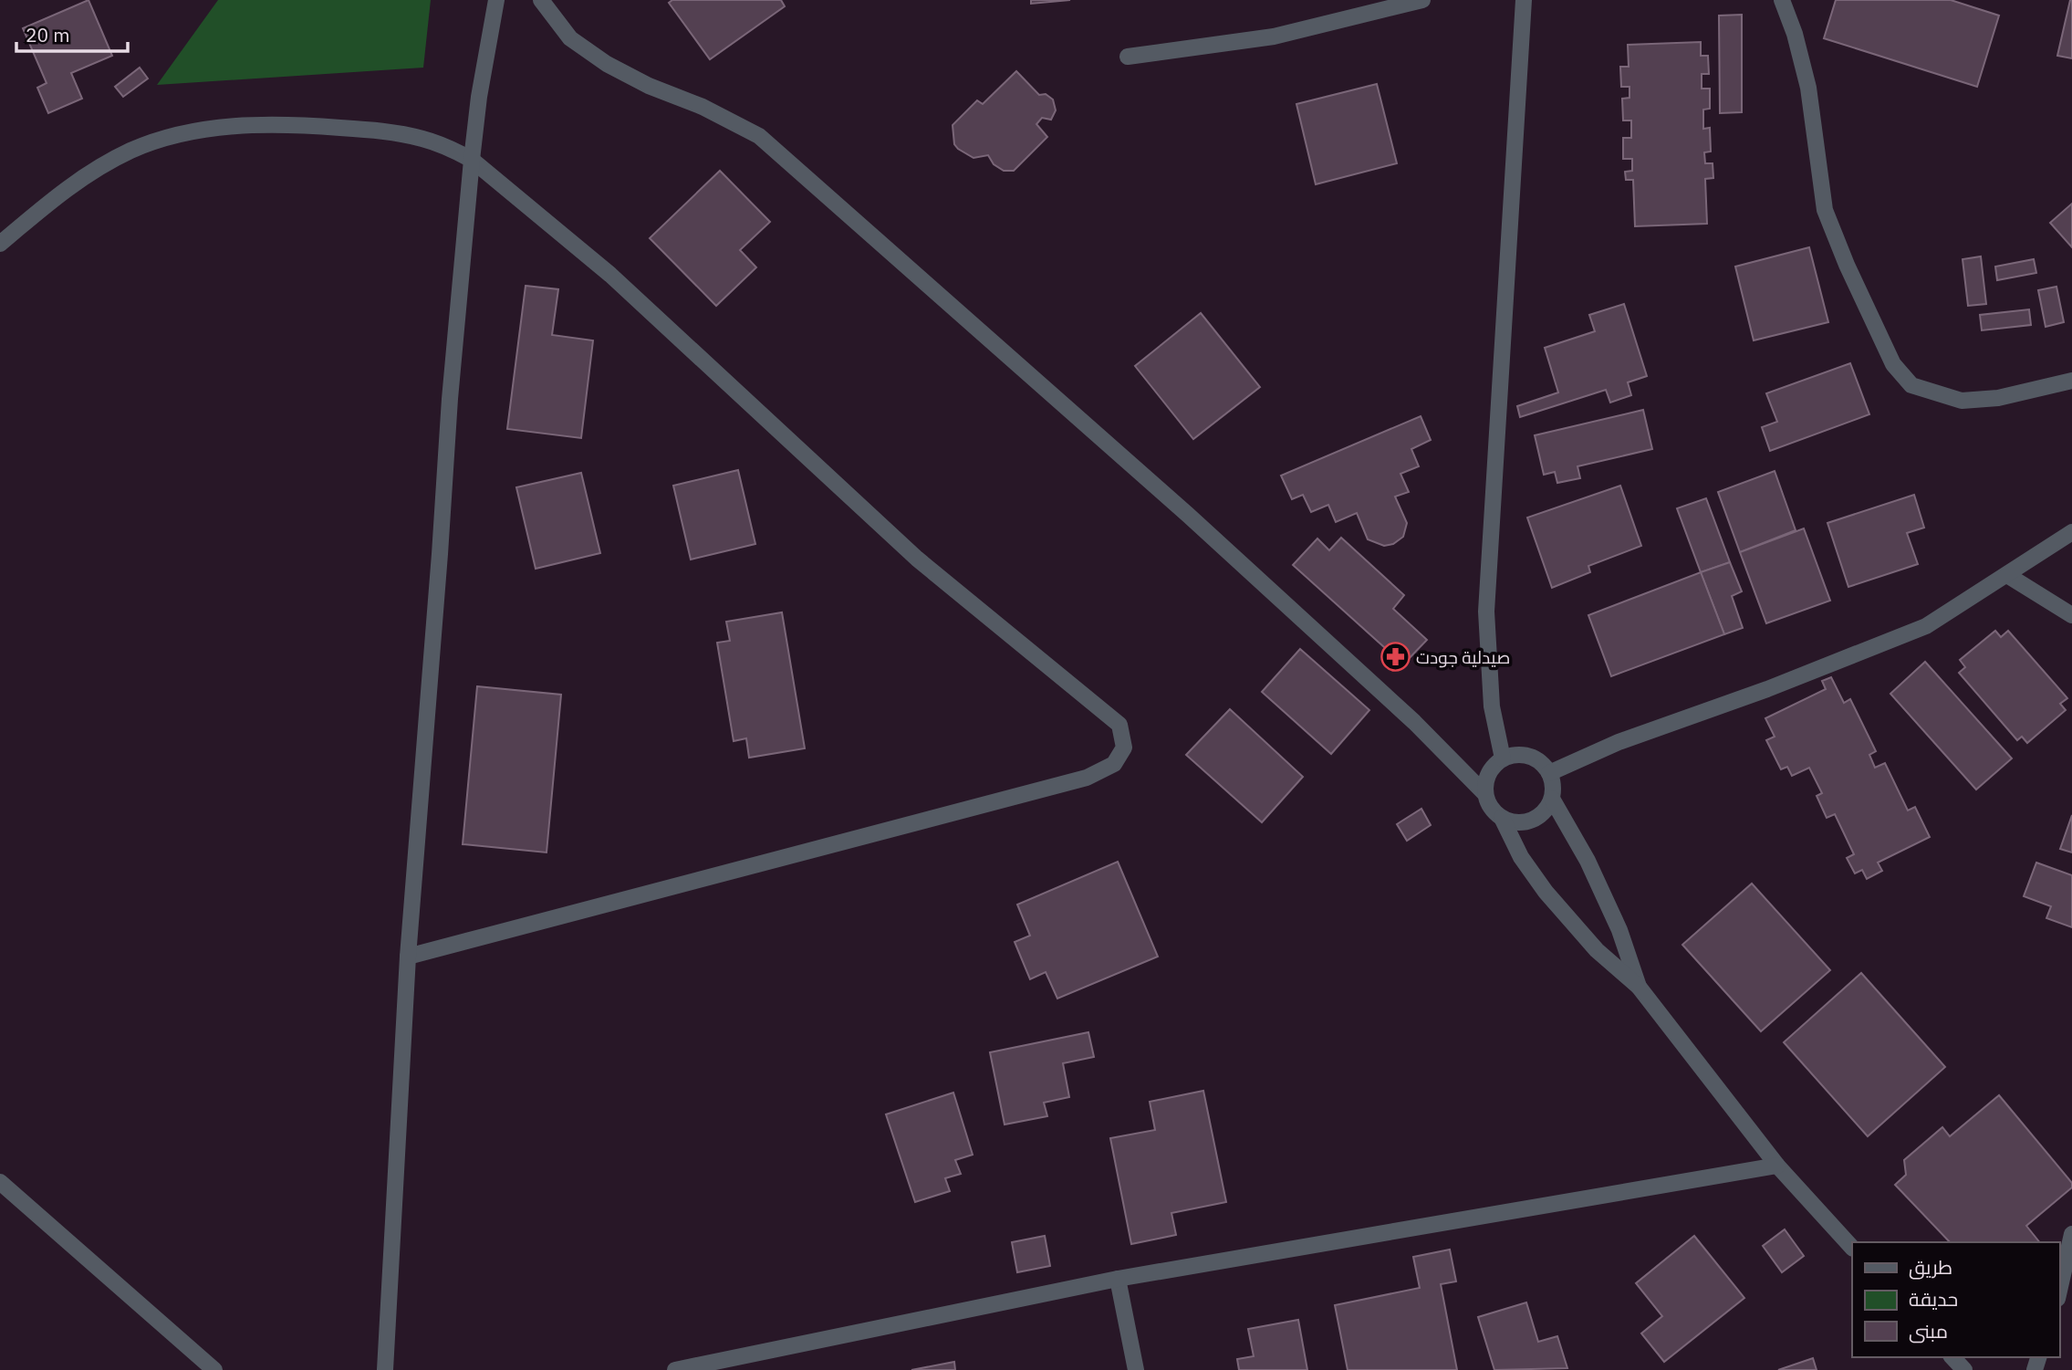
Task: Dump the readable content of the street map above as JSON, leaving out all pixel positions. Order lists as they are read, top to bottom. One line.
{"places":{"pharmacy":["صيدلية جودت"]},"legend":["طريق","حديقة","مبنى"],"scale_bar":"20 m"}
